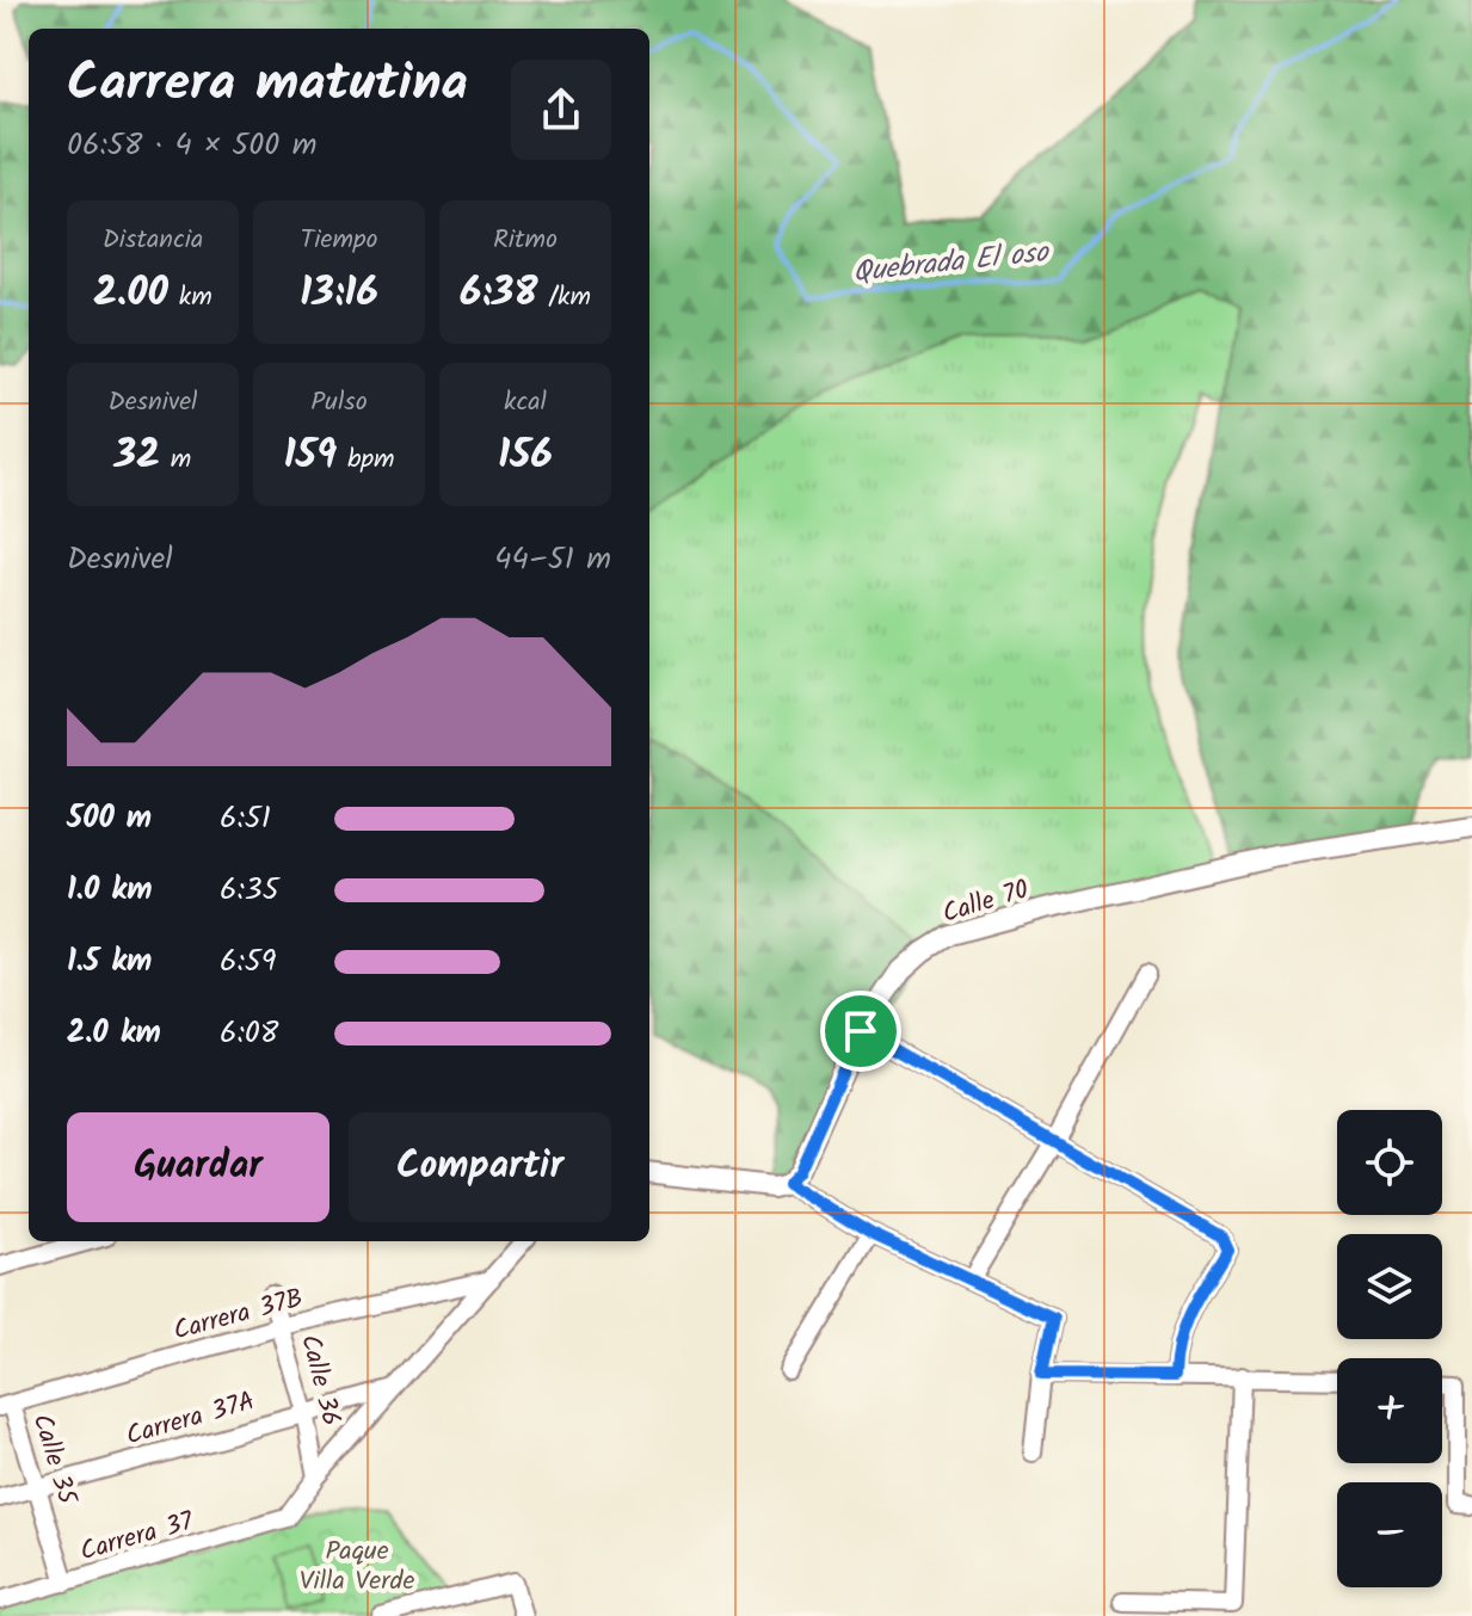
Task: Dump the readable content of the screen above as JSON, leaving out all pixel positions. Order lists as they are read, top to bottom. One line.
{"streets":{"main road":["Calle 70"],"street":["Carrera 37B","Calle 36","Carrera 37A","Calle 35","Carrera 37"]},"crossings":[["Carrera 37B","Calle 36"],["Carrera 37B","Calle 35"],["Calle 36","Carrera 37A"],["Calle 36","Carrera 37"],["Carrera 37A","Calle 35"],["Calle 35","Carrera 37"]],"water":["Quebrada El oso"],"parks":["Paque Villa Verde"],"page":{"heading":["Carrera matutina","06:58 · 4 × 500 m"],"stats":[["Distancia","2.00 km"],["Tiempo","13:16"],["Ritmo","6:38 /km"],["Desnivel","32 m"],["Pulso","159 bpm"],["kcal","156"]],"chart":["Desnivel","44–51 m"],"list":[{"name":"500 m","note":"6:51"},{"name":"1.0 km","note":"6:35"},{"name":"1.5 km","note":"6:59"},{"name":"2.0 km","note":"6:08"}],"buttons":["Guardar","Compartir"],"map_buttons":["+","−"]}}
